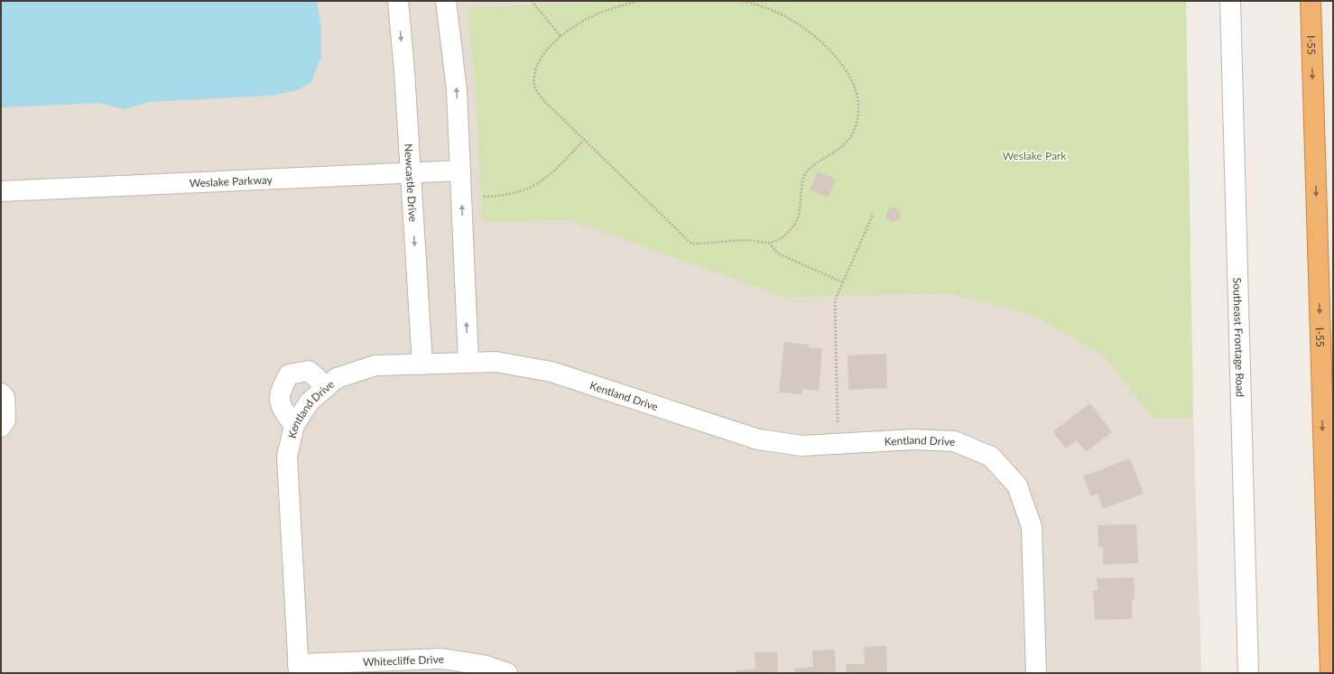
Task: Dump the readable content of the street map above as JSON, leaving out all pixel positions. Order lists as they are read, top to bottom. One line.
{"streets":{"highway":["I-55"],"street":["Weslake Parkway","Newcastle Drive","Southeast Frontage Road","Kentland Drive","Whitecliffe Drive"]},"crossings":[["Weslake Parkway","Newcastle Drive"],["Newcastle Drive","Kentland Drive"],["Kentland Drive","Whitecliffe Drive"]],"one_way":["I-55"],"parks":["Weslake Park"]}
